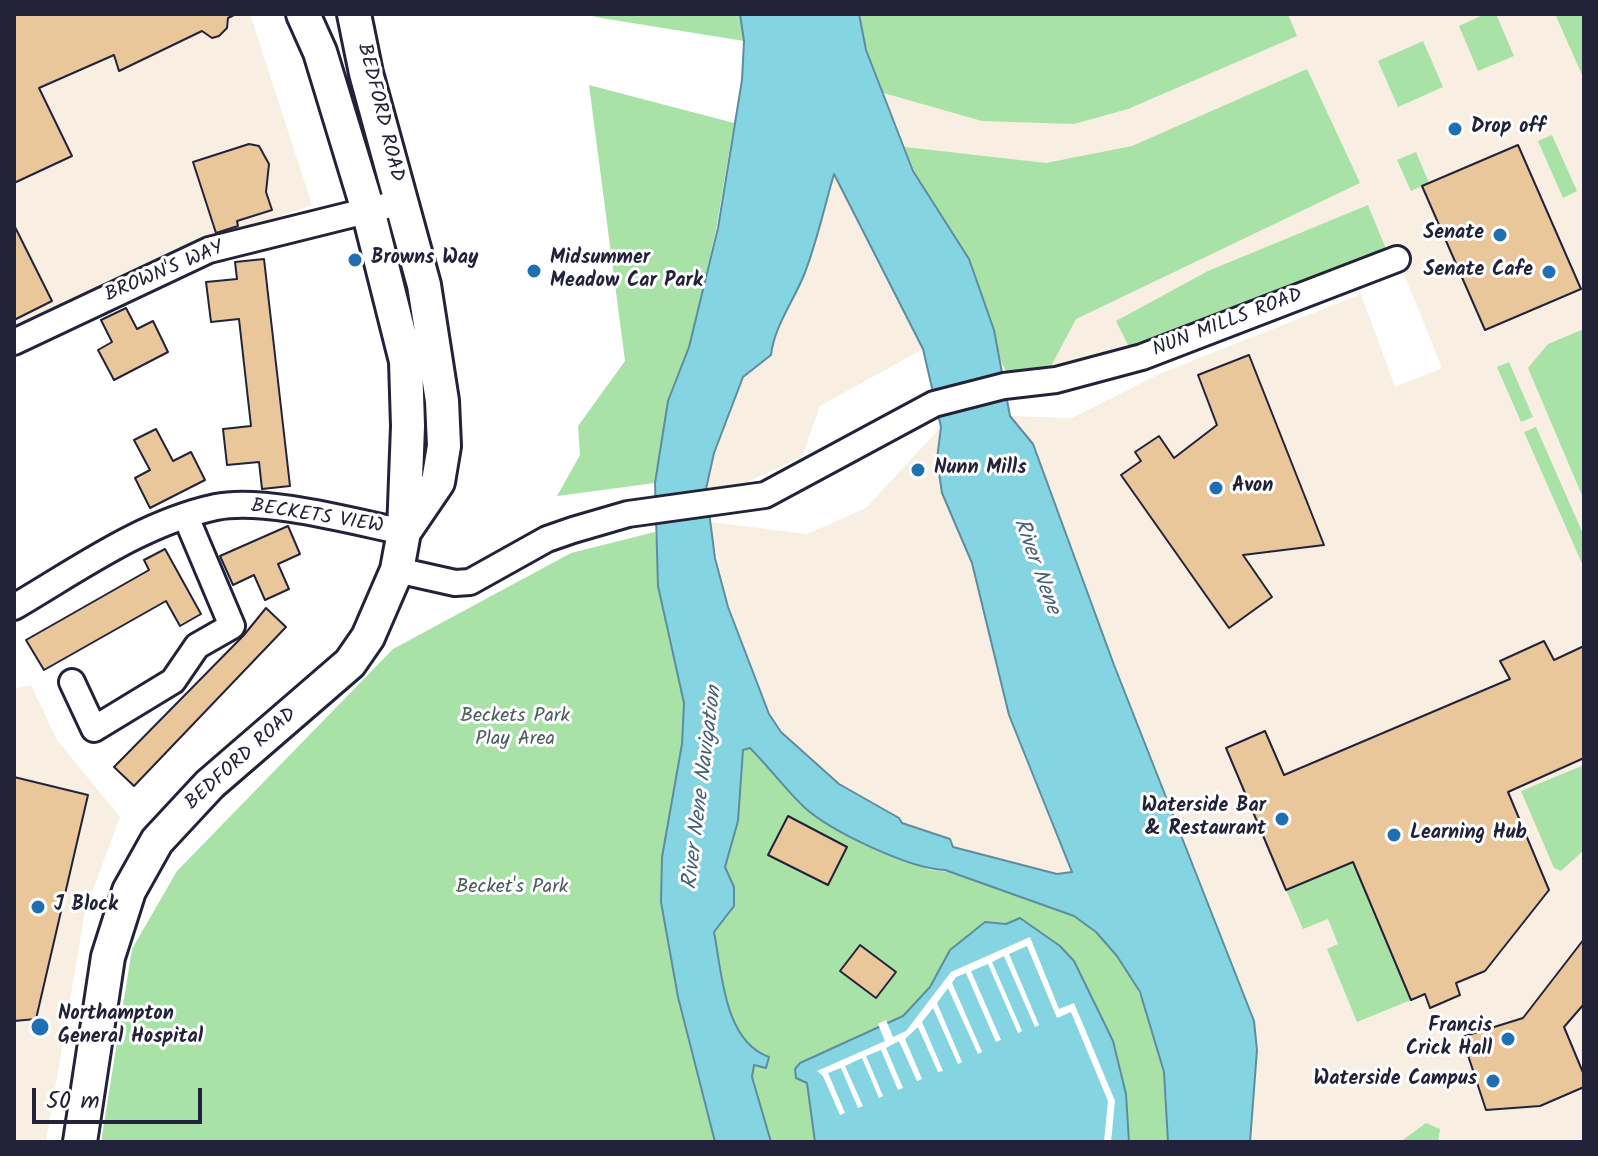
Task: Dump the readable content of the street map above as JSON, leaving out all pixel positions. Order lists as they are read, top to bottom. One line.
{"streets":{"main road":["BEDFORD ROAD"],"street":["BROWN'S WAY","NUN MILLS ROAD","BECKETS VIEW"]},"crossings":[["BEDFORD ROAD","BROWN'S WAY"],["BEDFORD ROAD","NUN MILLS ROAD"],["BEDFORD ROAD","BECKETS VIEW"]],"water":["River Nene","River Nene Navigation"],"parks":["Beckets Park Play Area","Becket's Park"],"places":["Drop off","Senate","Browns Way","Midsummer Meadow Car Park","Senate Cafe","Nunn Mills","Avon","Waterside Bar & Restaurant","Learning Hub","J Block","Northampton General Hospital","Francis Crick Hall","Waterside Campus"],"scale_bar":"50 m"}
